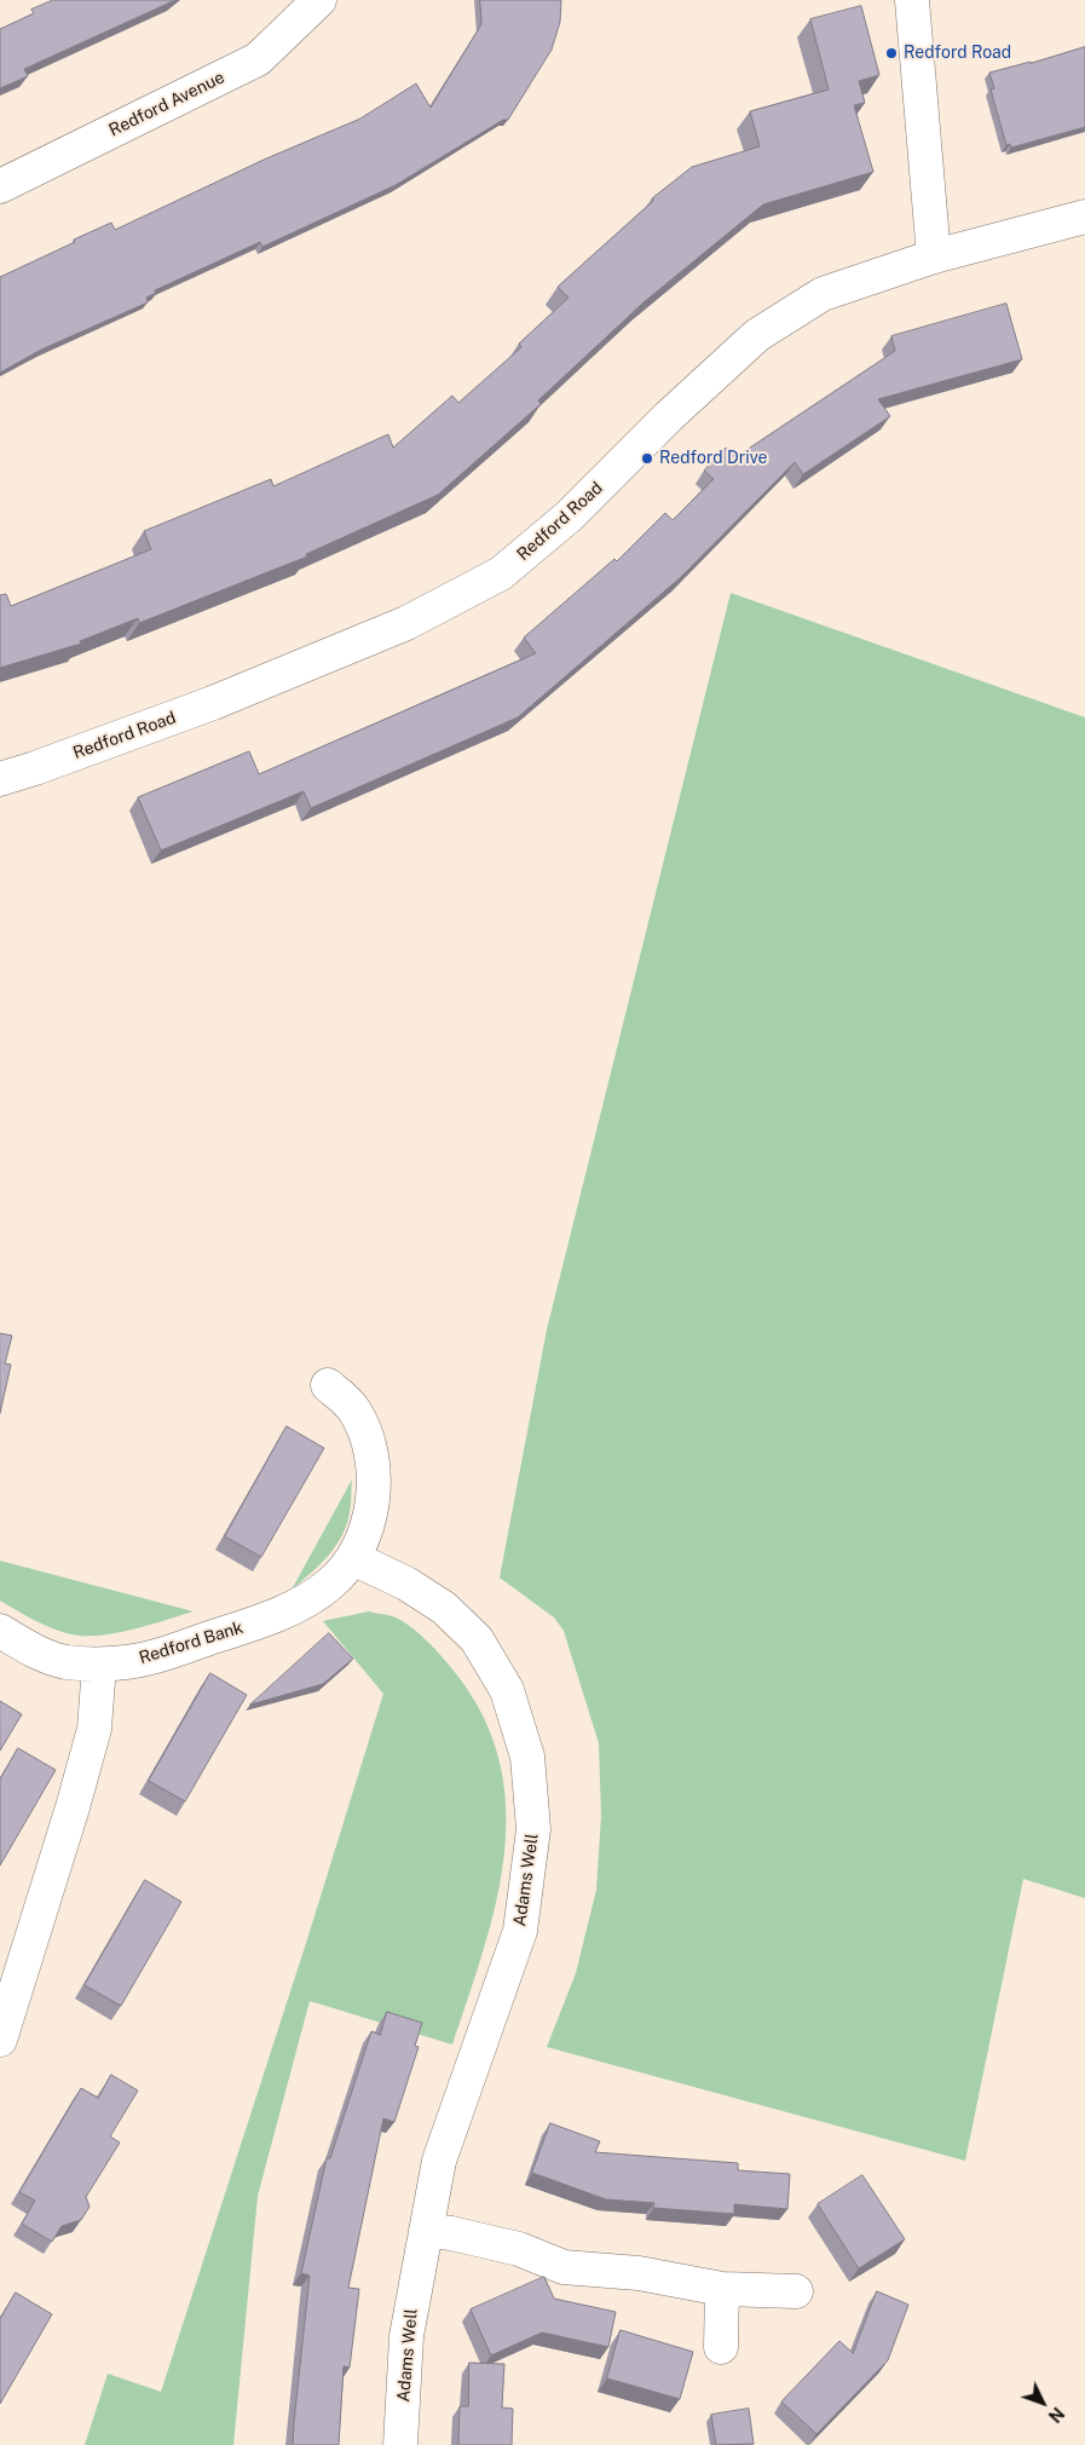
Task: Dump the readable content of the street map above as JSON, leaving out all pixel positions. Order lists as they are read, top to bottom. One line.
{"streets":{"street":["Redford Avenue","Redford Road","Redford Bank","Adams Well"]},"crossings":[["Redford Bank","Adams Well"]],"places":["Redford Road","Redford Drive"],"north":"bottom right"}
